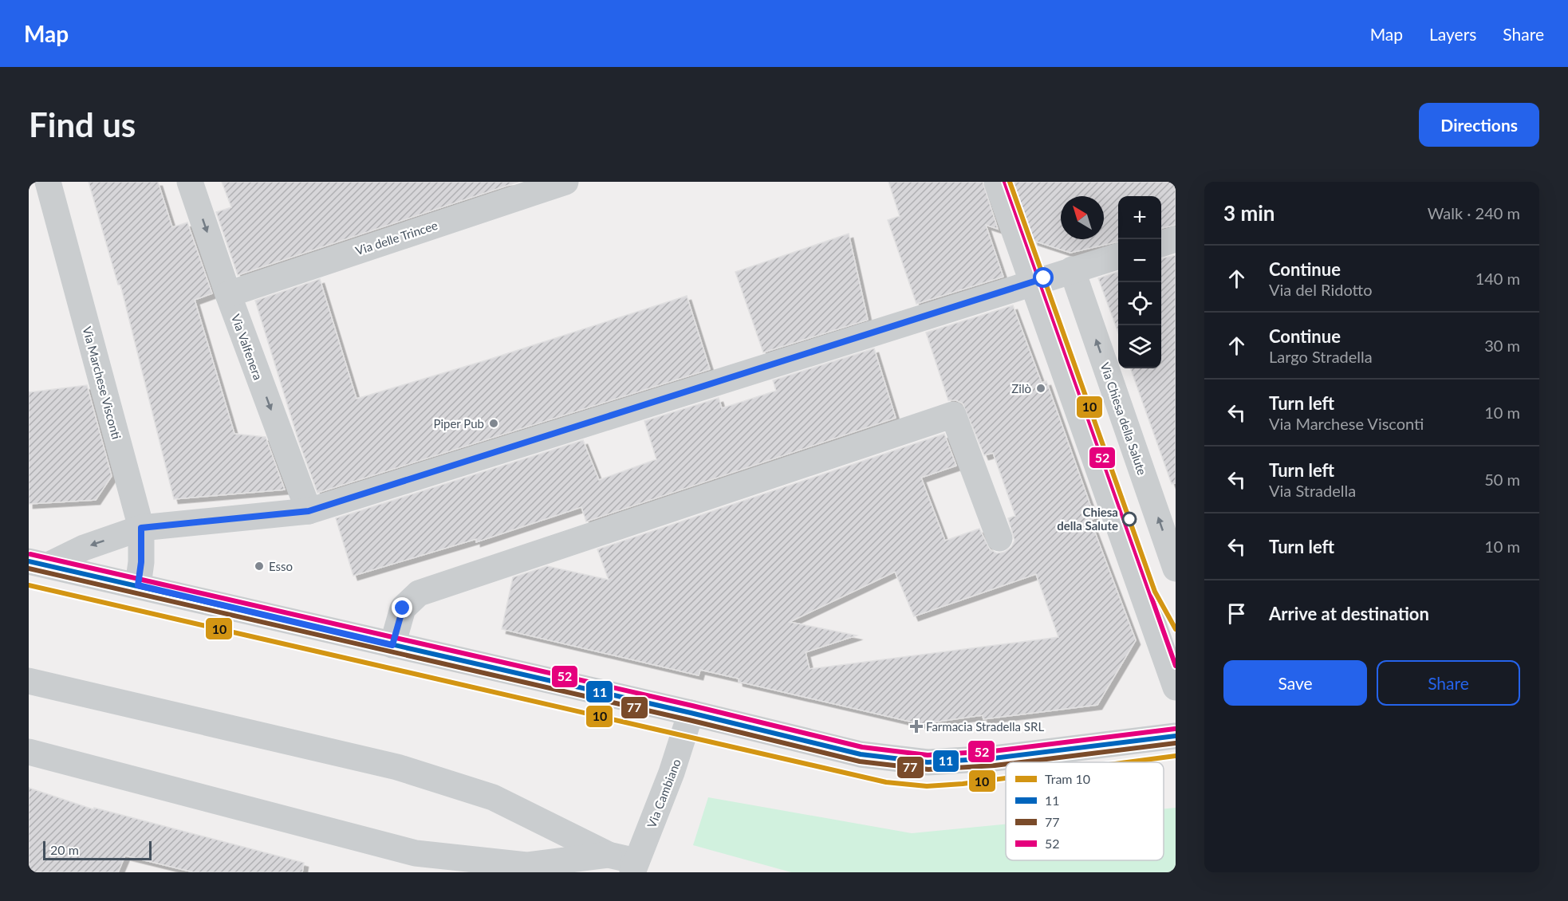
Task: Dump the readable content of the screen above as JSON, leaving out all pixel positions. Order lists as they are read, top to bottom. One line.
{"streets":{"street":["Via delle Trincee","Via Valfenera","Via Marchese Visconti","Via Chiesa della Salute","Via Cambiano"]},"crossings":[["Via delle Trincee","Via Valfenera"]],"one_way":["Via Valfenera"],"places":{"other":["Zilò","Piper Pub","Chiesa della Salute","Esso"],"health":["Farmacia Stradella SRL"]},"lines":["tram line 10","transit line 52","transit line 11","transit line 77"],"legend":["Tram 10","11","77","52"],"scale_bar":"20 m","north":"top left","page":{"header":"Map","nav":["Map","Layers","Share"],"buttons":["Directions",["Save","Share"]],"title":"Find us","heading":["3 min","Walk · 240 m"],"map_buttons":["+","−"],"list":[["Continue","Via del Ridotto","140 m"],["Continue","Largo Stradella","30 m"],["Turn left","Via Marchese Visconti","10 m"],["Turn left","Via Stradella","50 m"],["Turn left","10 m"],"Arrive at destination"],"scale":"20 m"}}
